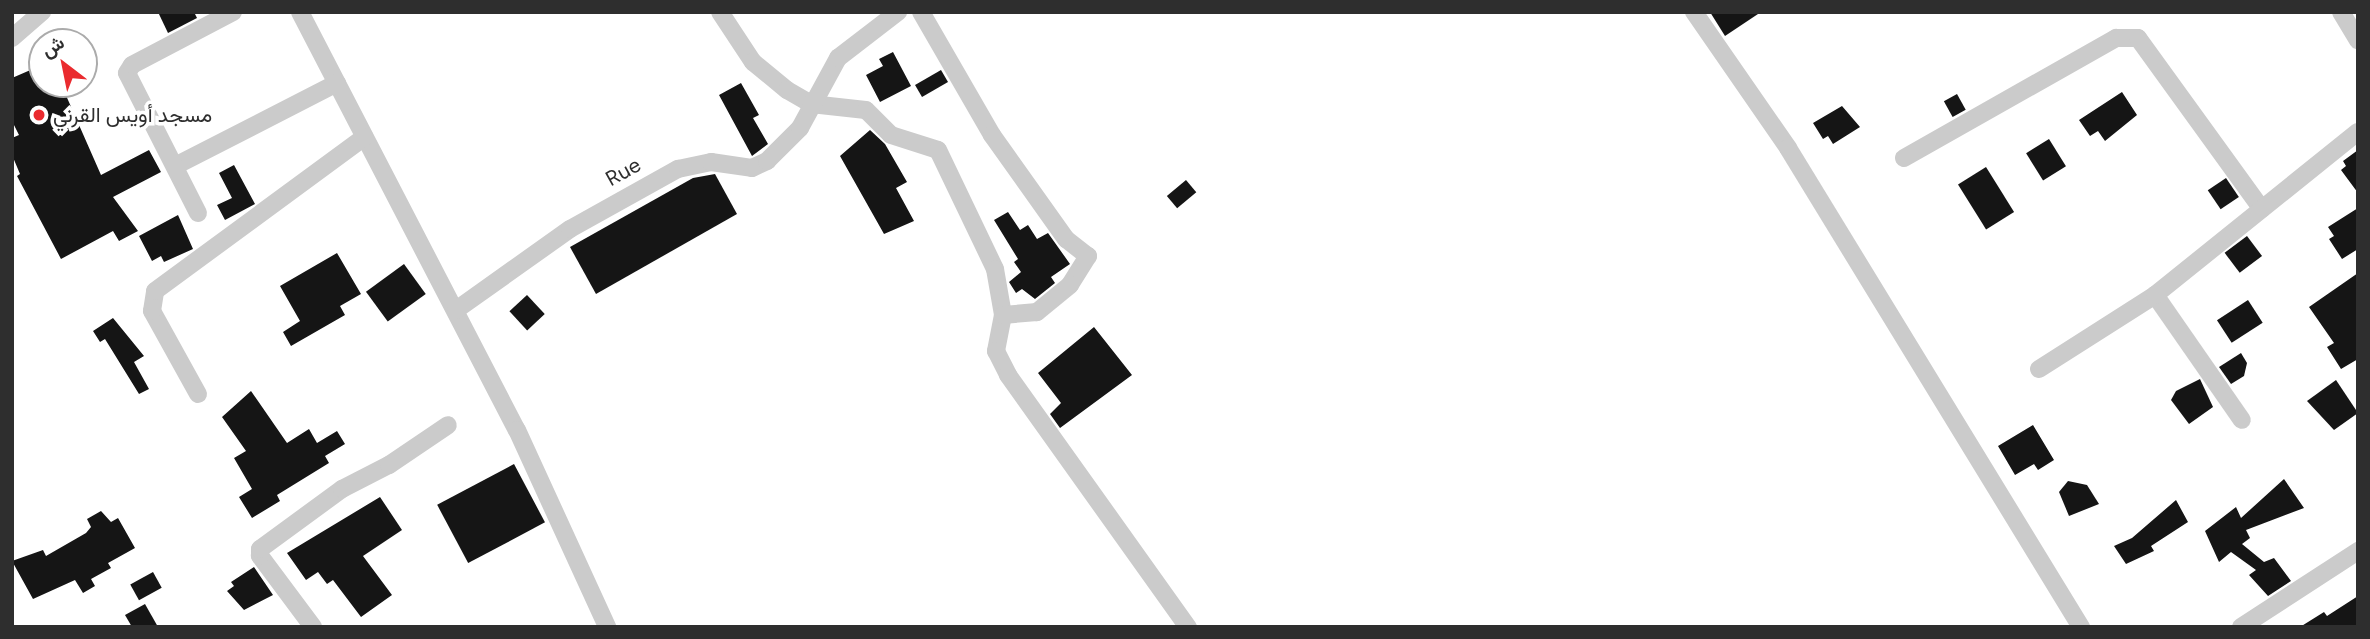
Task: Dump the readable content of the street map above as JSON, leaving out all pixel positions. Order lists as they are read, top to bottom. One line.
{"streets":{"street":["Rue"]},"places":["مسجد أويس القرني"],"north":"top left"}
